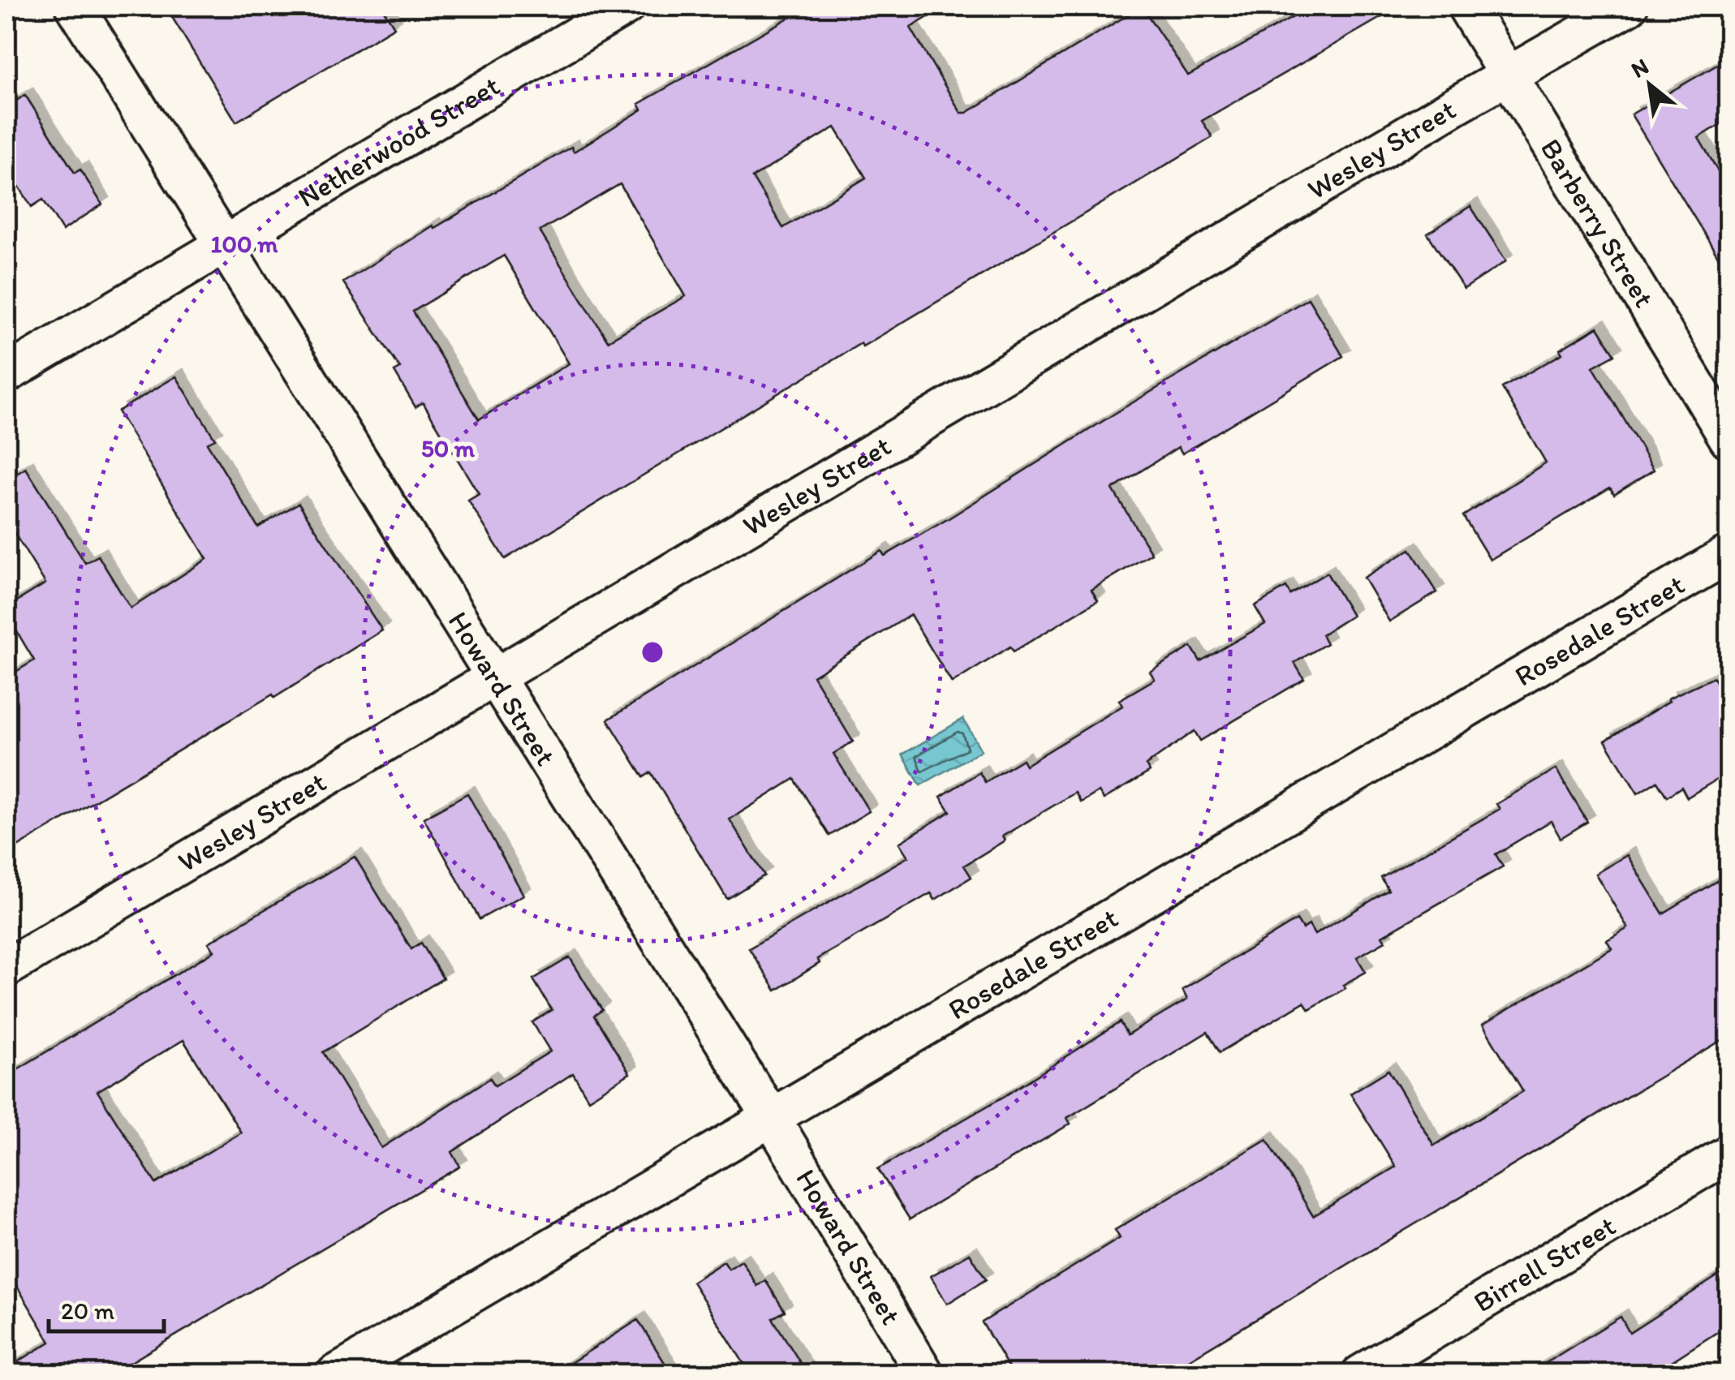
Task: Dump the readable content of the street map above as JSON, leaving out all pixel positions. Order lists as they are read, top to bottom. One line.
{"streets":{"street":["Netherwood Street","Wesley Street","Barberry Street","Rosedale Street","Howard Street","Birrell Street"]},"crossings":[["Netherwood Street","Howard Street"],["Wesley Street","Barberry Street"],["Wesley Street","Howard Street"],["Rosedale Street","Howard Street"]],"scale_bar":"20 m","north":"top left","rings":["100 m","50 m"]}
